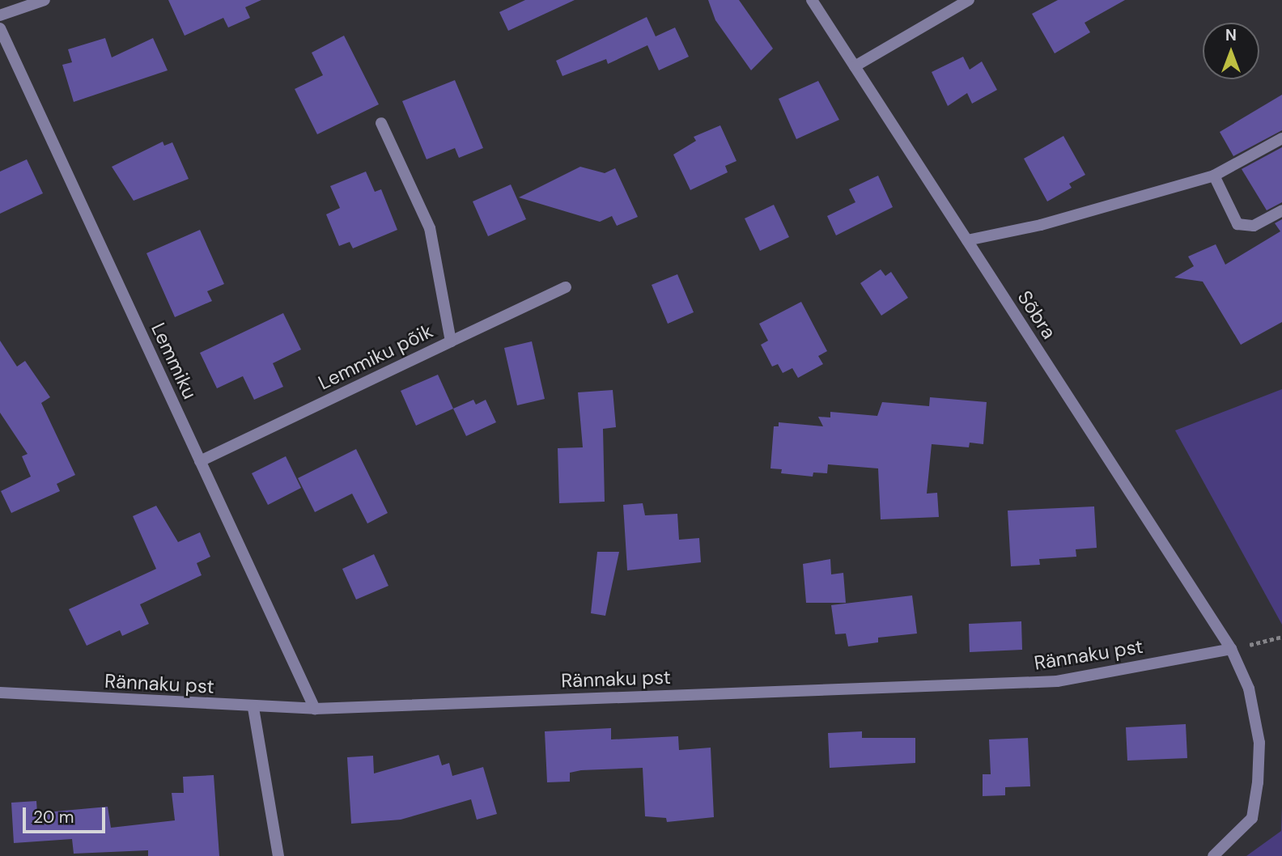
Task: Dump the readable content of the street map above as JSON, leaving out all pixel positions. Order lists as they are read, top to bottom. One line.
{"streets":{"street":["Sõbra","Lemmiku põik","Lemmiku","Rännaku pst"]},"crossings":[["Sõbra","Rännaku pst"],["Lemmiku põik","Lemmiku"],["Lemmiku","Rännaku pst"]],"scale_bar":"20 m","north":"top"}
